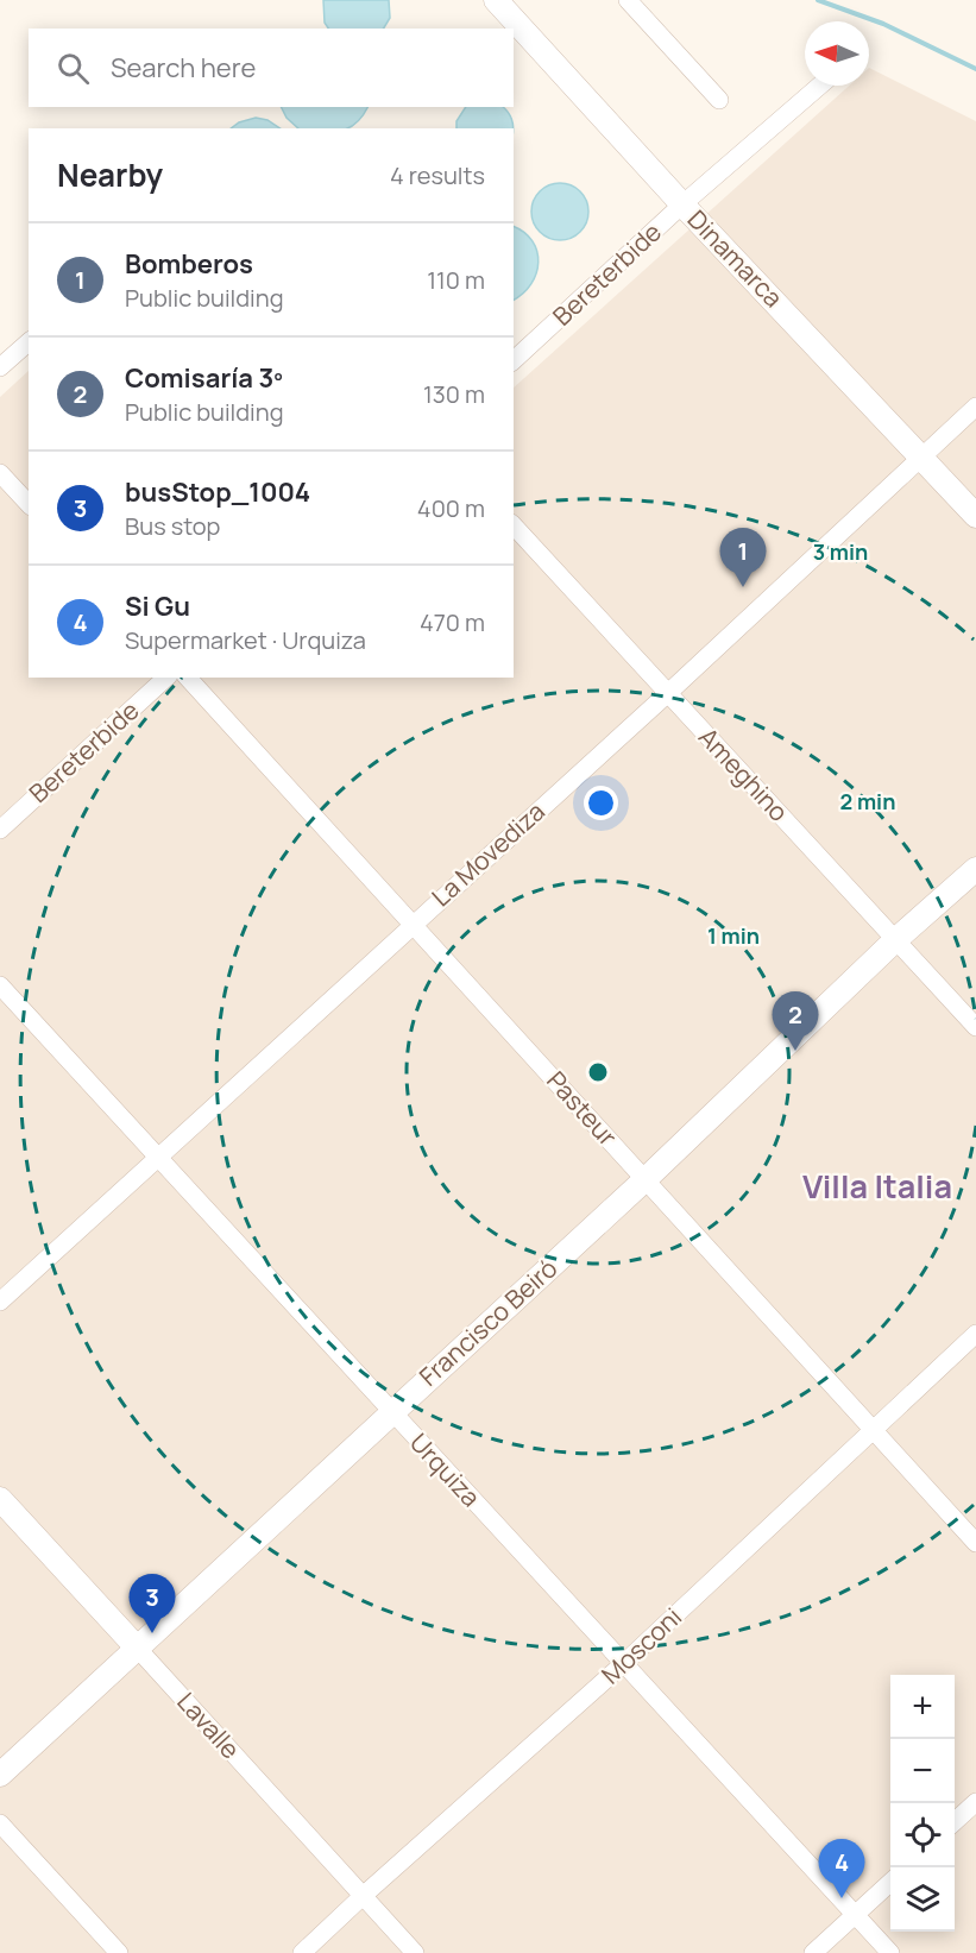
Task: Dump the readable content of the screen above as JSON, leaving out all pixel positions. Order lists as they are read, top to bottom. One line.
{"streets":{"street":["Dinamarca","Bereterbide","Ameghino","La Movediza","Pasteur","Francisco Beiró","Urquiza","Mosconi","Lavalle"]},"crossings":[["Dinamarca","Bereterbide"],["Dinamarca","La Movediza"],["Ameghino","La Movediza"],["Ameghino","Francisco Beiró"],["La Movediza","Pasteur"],["La Movediza","Urquiza"],["Pasteur","Francisco Beiró"],["Pasteur","Mosconi"],["Francisco Beiró","Urquiza"],["Francisco Beiró","Lavalle"],["Urquiza","Mosconi"],["Mosconi","Lavalle"]],"districts":["Villa Italia"],"north":"left","page":{"search":"Search here","heading":["Nearby","4 results"],"list":[{"mark":"1","name":"Bomberos","note":"Public building","value":"110 m"},{"mark":"2","name":"Comisaría 3º","note":"Public building","value":"130 m"},{"mark":"3","name":"busStop_1004","note":"Bus stop","value":"400 m"},{"mark":"4","name":"Si Gu","note":"Supermarket · Urquiza","value":"470 m"}],"pins":["1","2","3","4"],"map_buttons":["+","−"]},"rings":["3 min","2 min","1 min"]}
